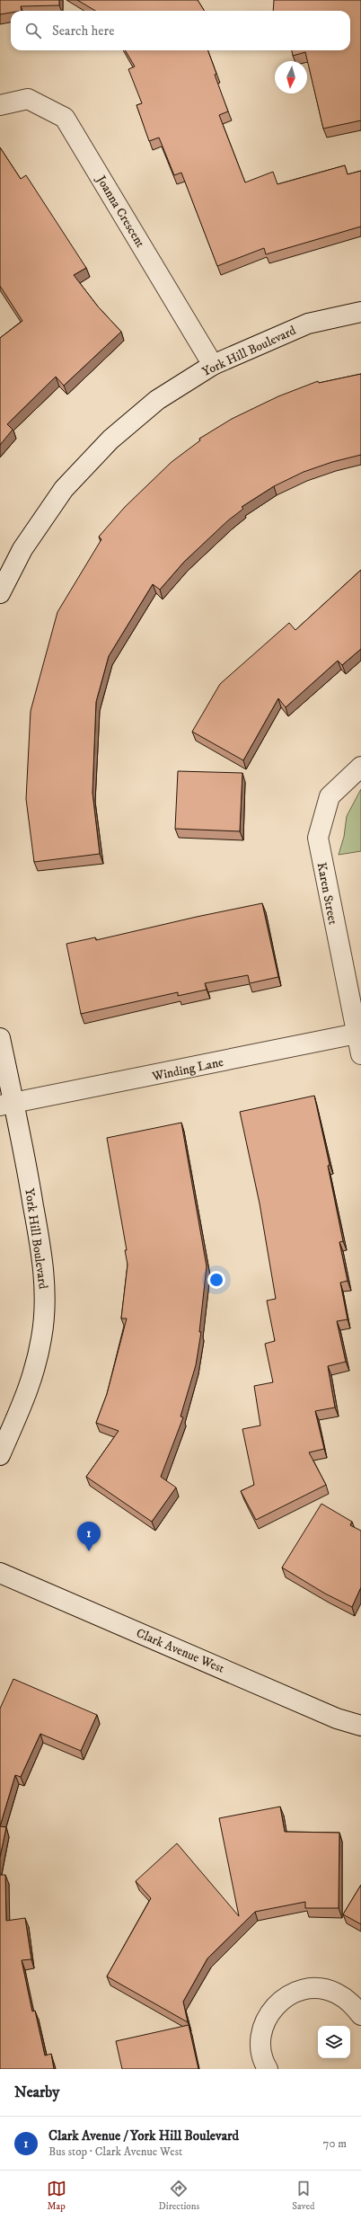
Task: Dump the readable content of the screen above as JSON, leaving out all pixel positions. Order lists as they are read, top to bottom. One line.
{"streets":{"street":["Joanna Crescent","York Hill Boulevard","Karen Street","Winding Lane","Clark Avenue West"]},"crossings":[["Joanna Crescent","York Hill Boulevard"],["York Hill Boulevard","Winding Lane"],["Karen Street","Winding Lane"]],"north":"bottom","page":{"search":"Search here","pins":"1","heading":"Nearby","list":[{"mark":"1","name":"Clark Avenue / York Hill Boulevard","note":"Bus stop · Clark Avenue West","value":"70 m"}],"nav":["Map","Directions","Saved"]}}
